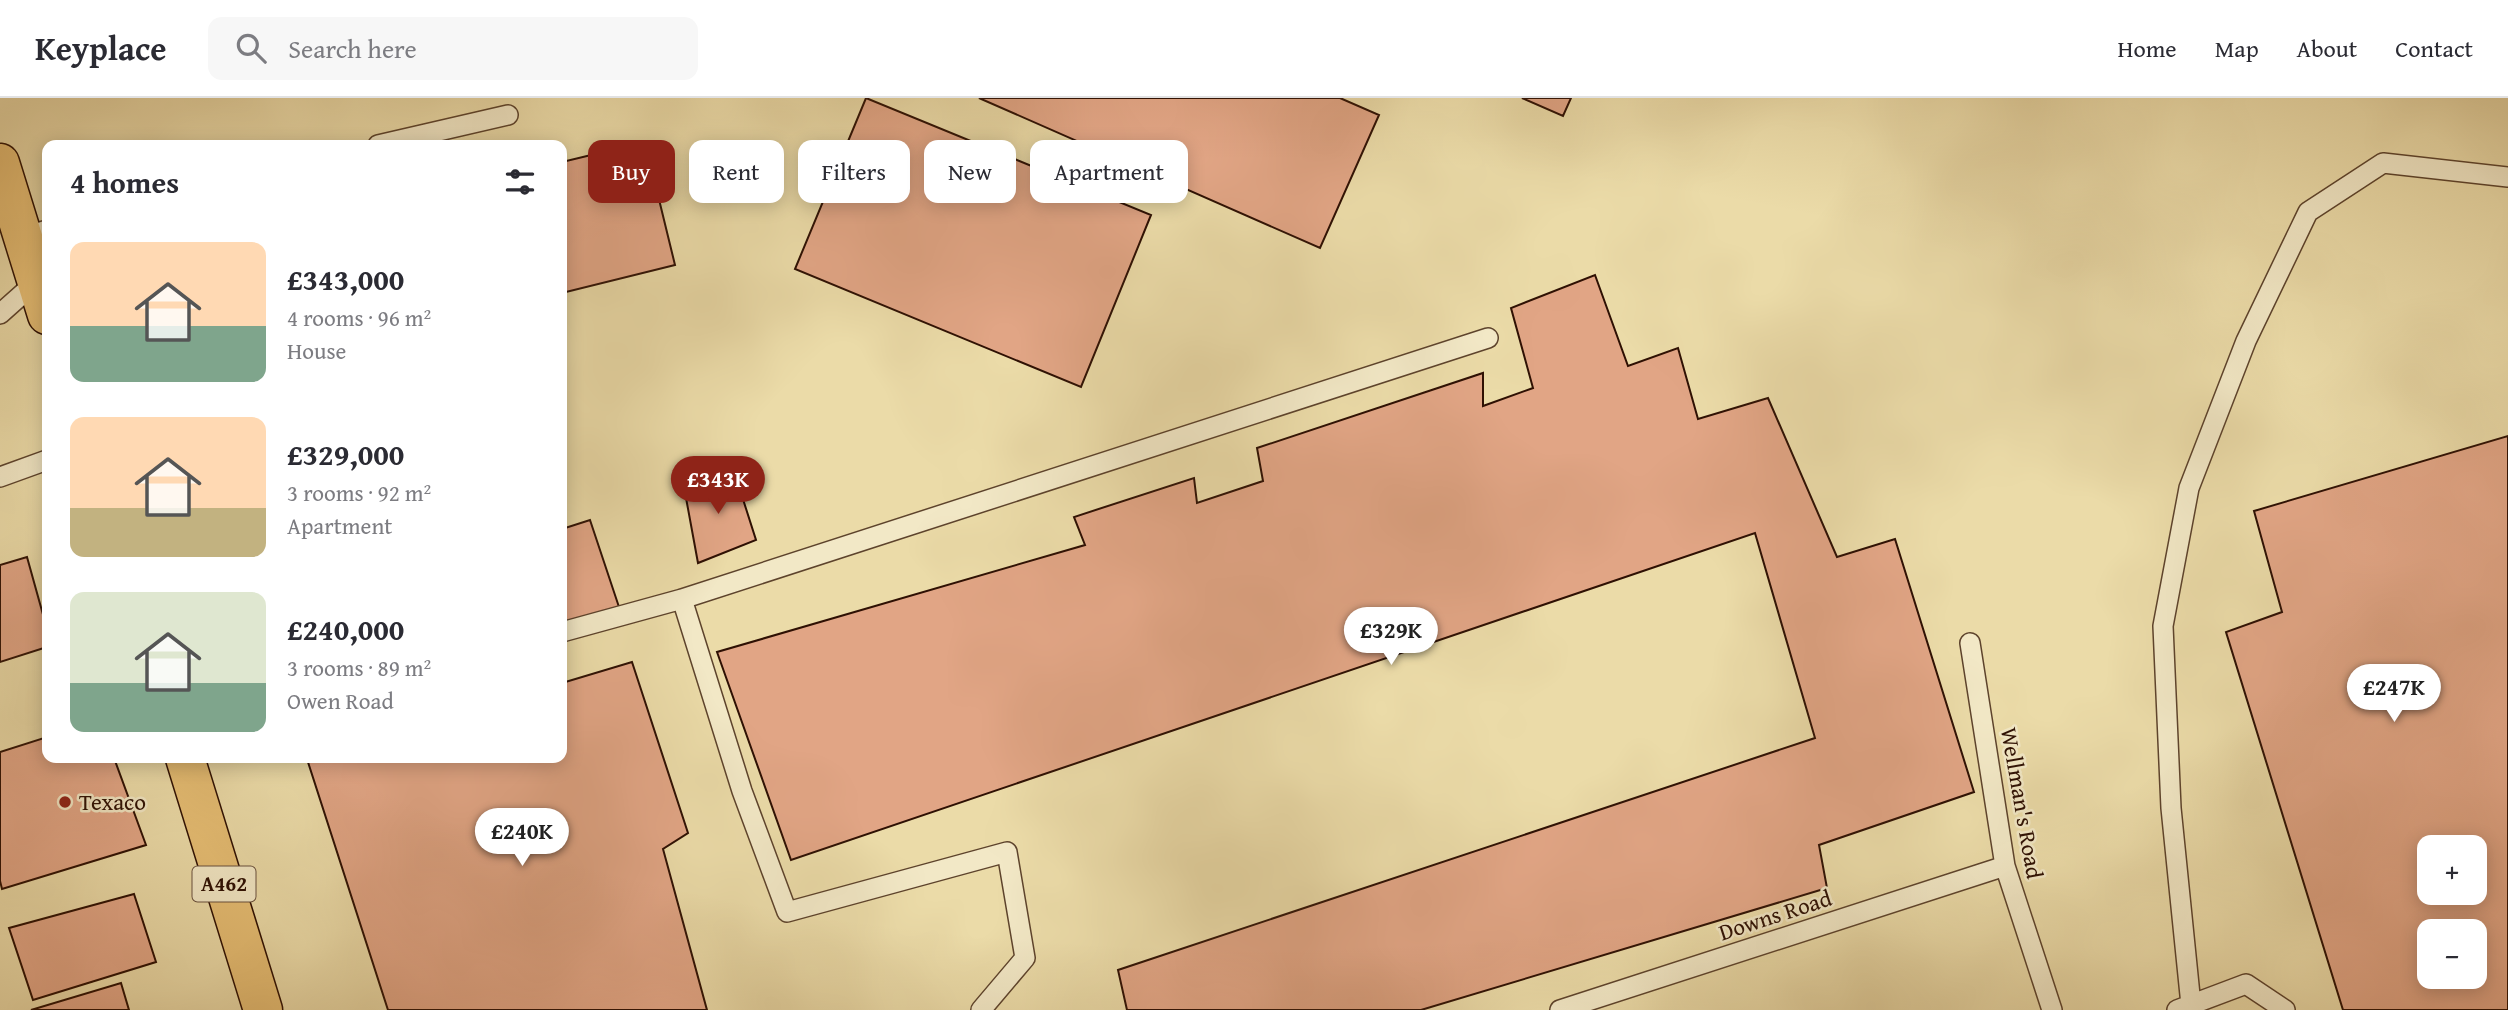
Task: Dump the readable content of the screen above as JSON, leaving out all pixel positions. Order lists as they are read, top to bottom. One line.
{"streets":{"main road":["A462"],"lane":["Wellman's Road","Downs Road"]},"crossings":[["Wellman's Road","Downs Road"]],"places":["Texaco"],"page":{"header":"Keyplace","search":"Search here","nav":["Home","Map","About","Contact"],"chip":["Buy","Rent","Filters","New","Apartment"],"heading":"4 homes","list":[{"name":"£343,000","note":"4 rooms · 96 m² · House"},{"name":"£329,000","note":"3 rooms · 92 m² · Apartment"},{"name":"£240,000","note":"3 rooms · 89 m² · Owen Road"}],"price":["£343K","£329K","£247K","£240K"],"map_buttons":["+","−"]}}
